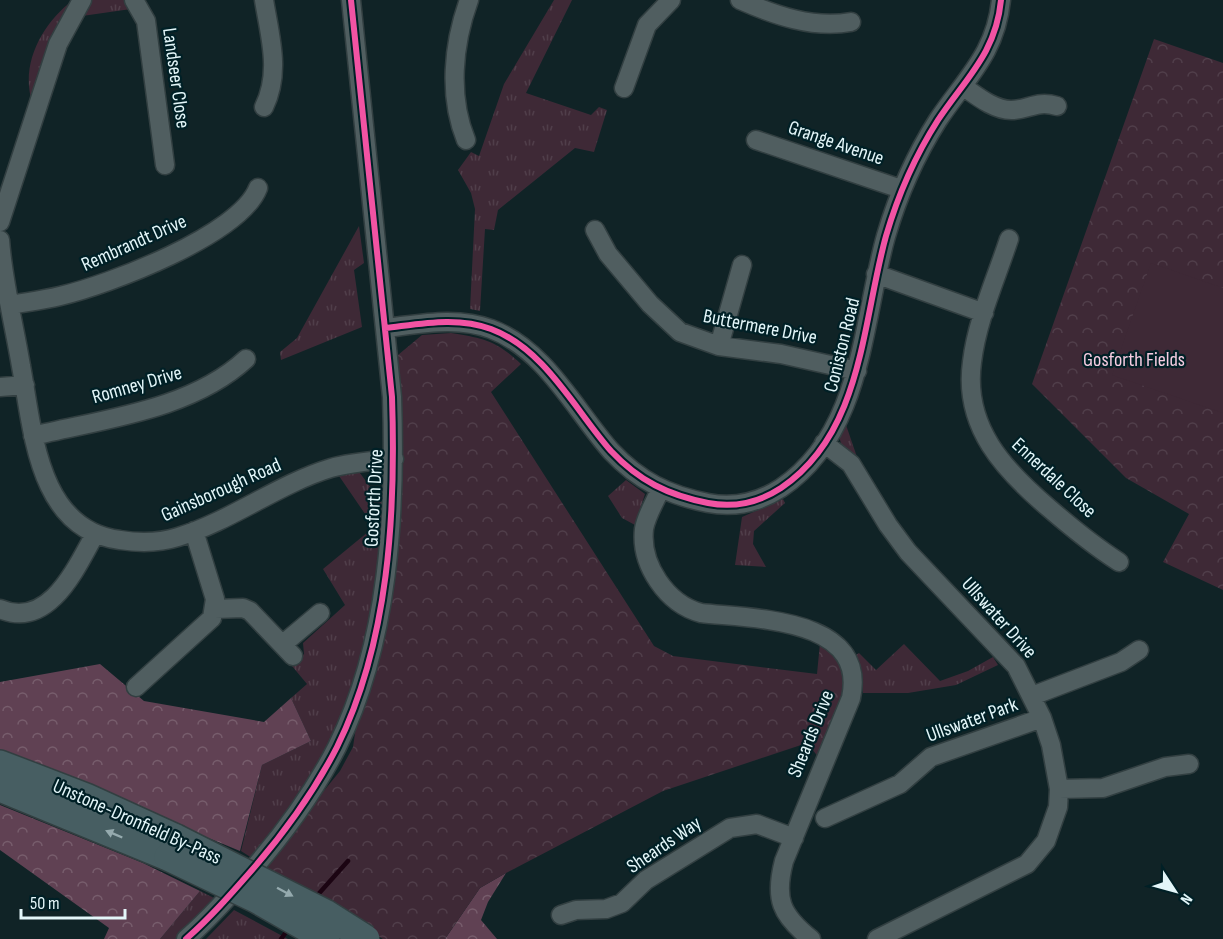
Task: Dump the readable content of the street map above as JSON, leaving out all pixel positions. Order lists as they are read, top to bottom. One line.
{"streets":{"highway":["Unstone-Dronfield By-Pass"],"street":["Landseer Close","Grange Avenue","Rembrandt Drive","Buttermere Drive","Coniston Road","Romney Drive","Ennerdale Close","Gainsborough Road","Gosforth Drive","Ullswater Drive","Ullswater Park","Sheards Drive","Sheards Way"]},"crossings":[["Grange Avenue","Coniston Road"],["Rembrandt Drive","Gainsborough Road"],["Buttermere Drive","Coniston Road"],["Coniston Road","Gosforth Drive"],["Coniston Road","Ullswater Drive"],["Coniston Road","Sheards Drive"],["Romney Drive","Gainsborough Road"],["Gainsborough Road","Gosforth Drive"],["Ullswater Drive","Ullswater Park"],["Sheards Drive","Sheards Way"]],"parks":["Gosforth Fields"],"scale_bar":"50 m","north":"bottom right"}
